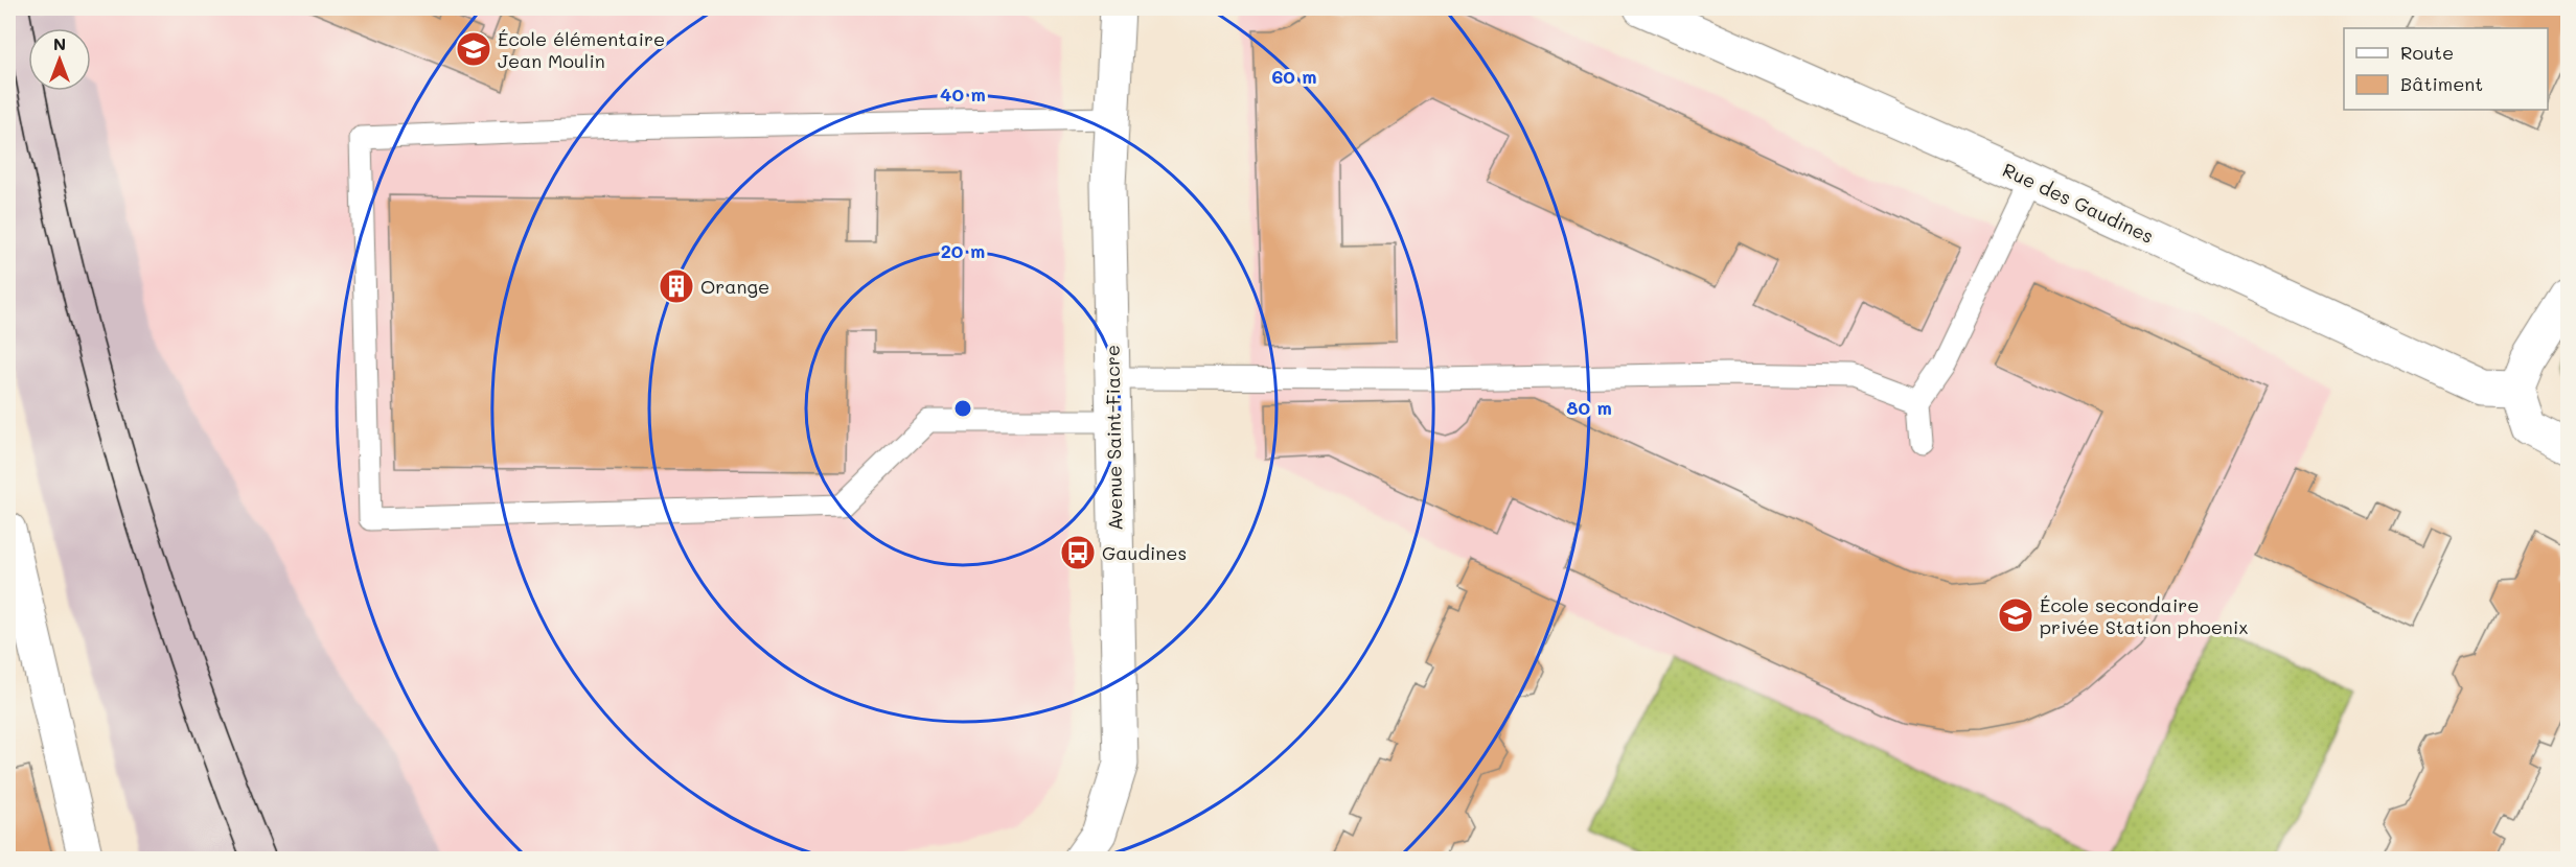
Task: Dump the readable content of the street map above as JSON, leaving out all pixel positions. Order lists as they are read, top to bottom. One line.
{"streets":{"street":["Rue des Gaudines","Avenue Saint-Fiacre"]},"places":{"school or university":["École élémentaire Jean Moulin","École secondaire privée Station phoenix"],"building":["Orange"],"bus stop":["Gaudines"]},"legend":["Route","Bâtiment"],"north":"top","rings":["60 m","40 m","20 m","80 m"]}
